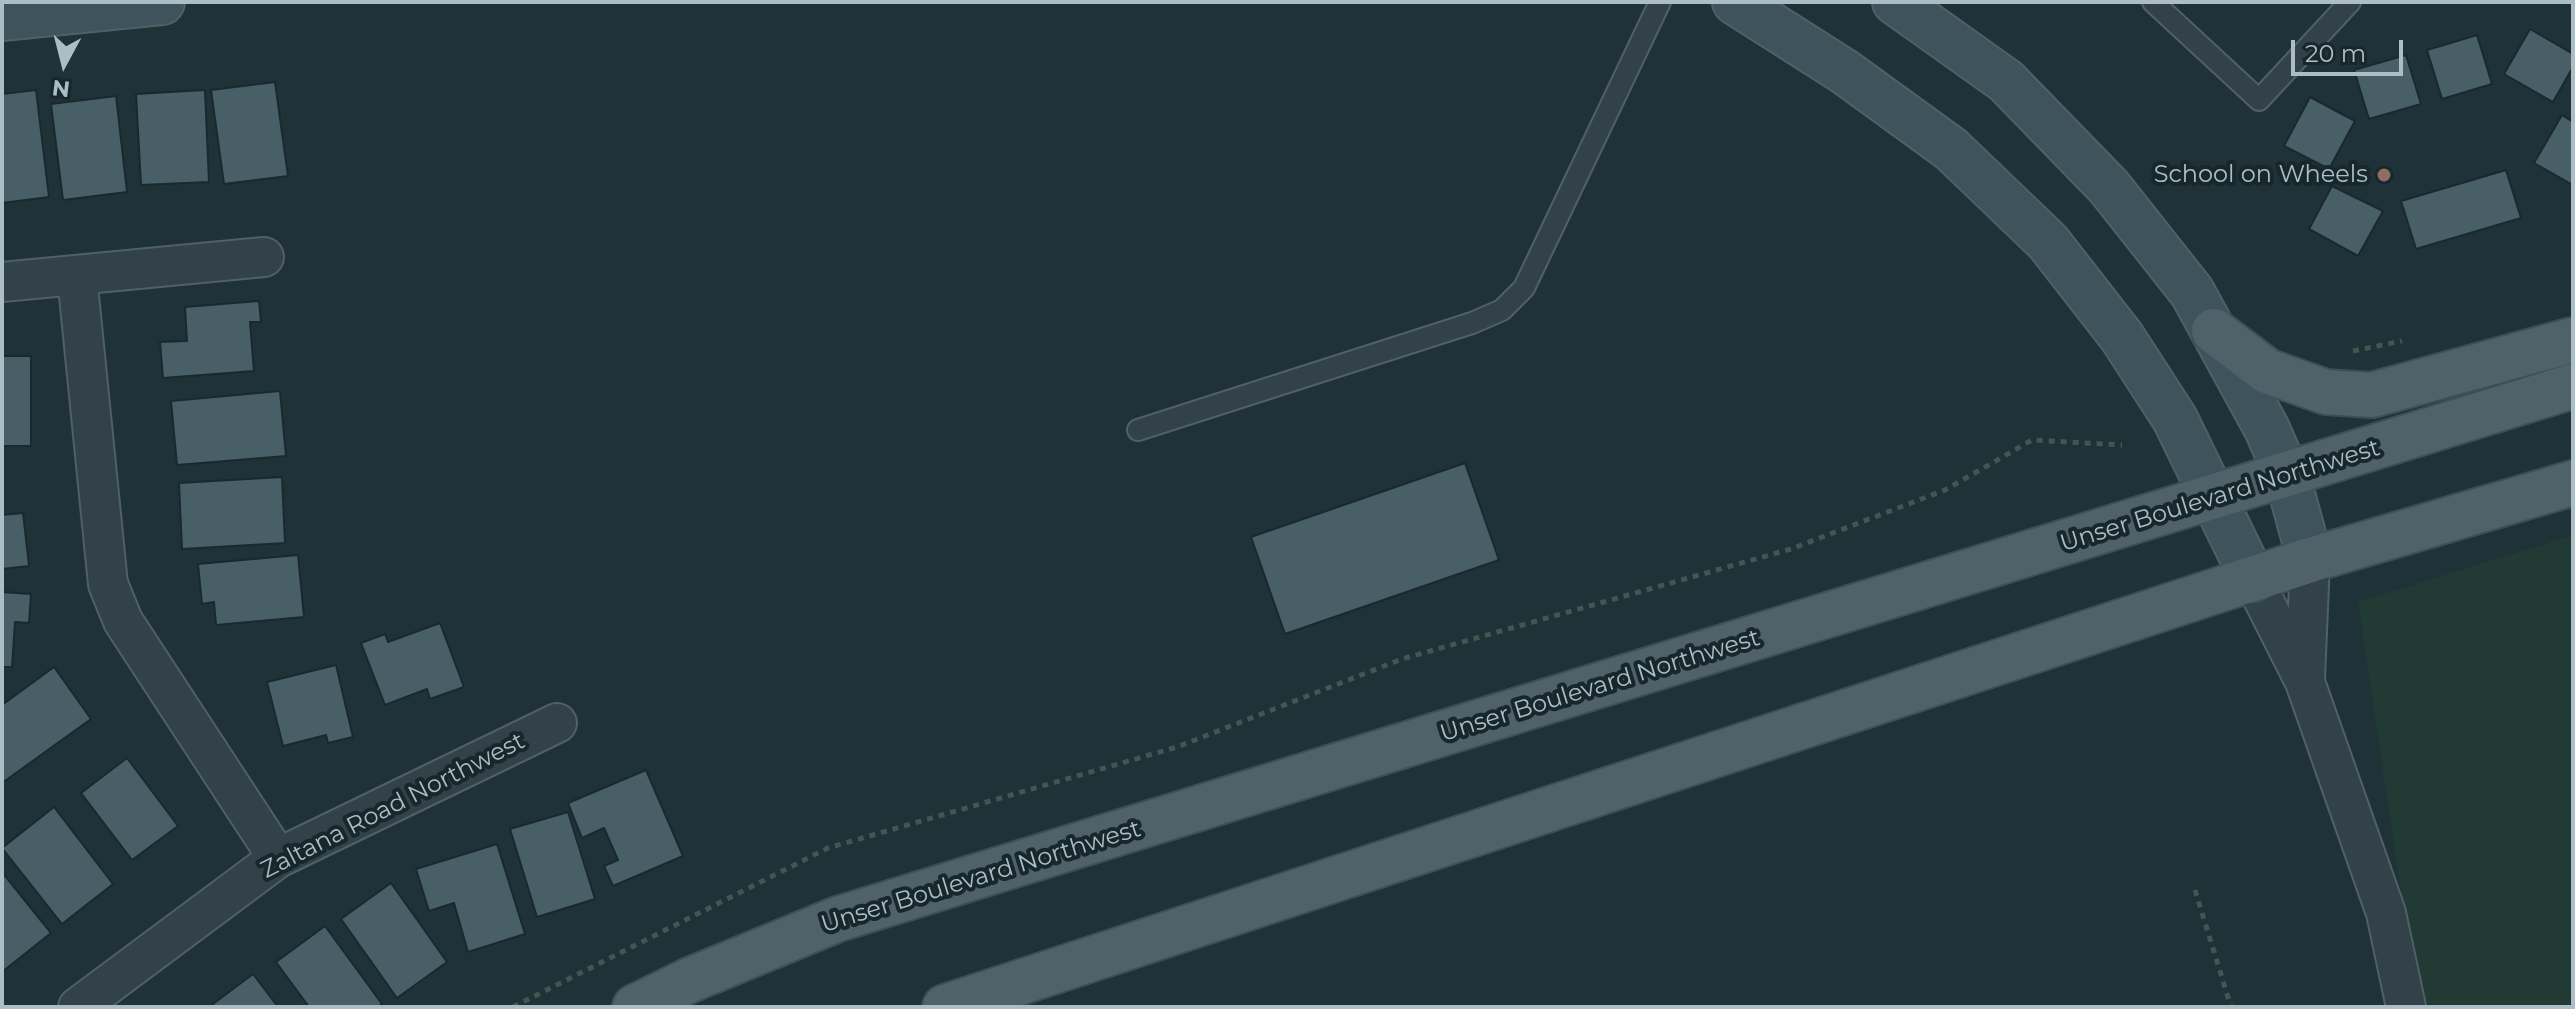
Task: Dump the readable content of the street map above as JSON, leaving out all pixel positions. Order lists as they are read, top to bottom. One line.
{"streets":{"main road":["Unser Boulevard Northwest"],"street":["Zaltana Road Northwest"]},"places":["School on Wheels"],"scale_bar":"20 m","north":"bottom"}
